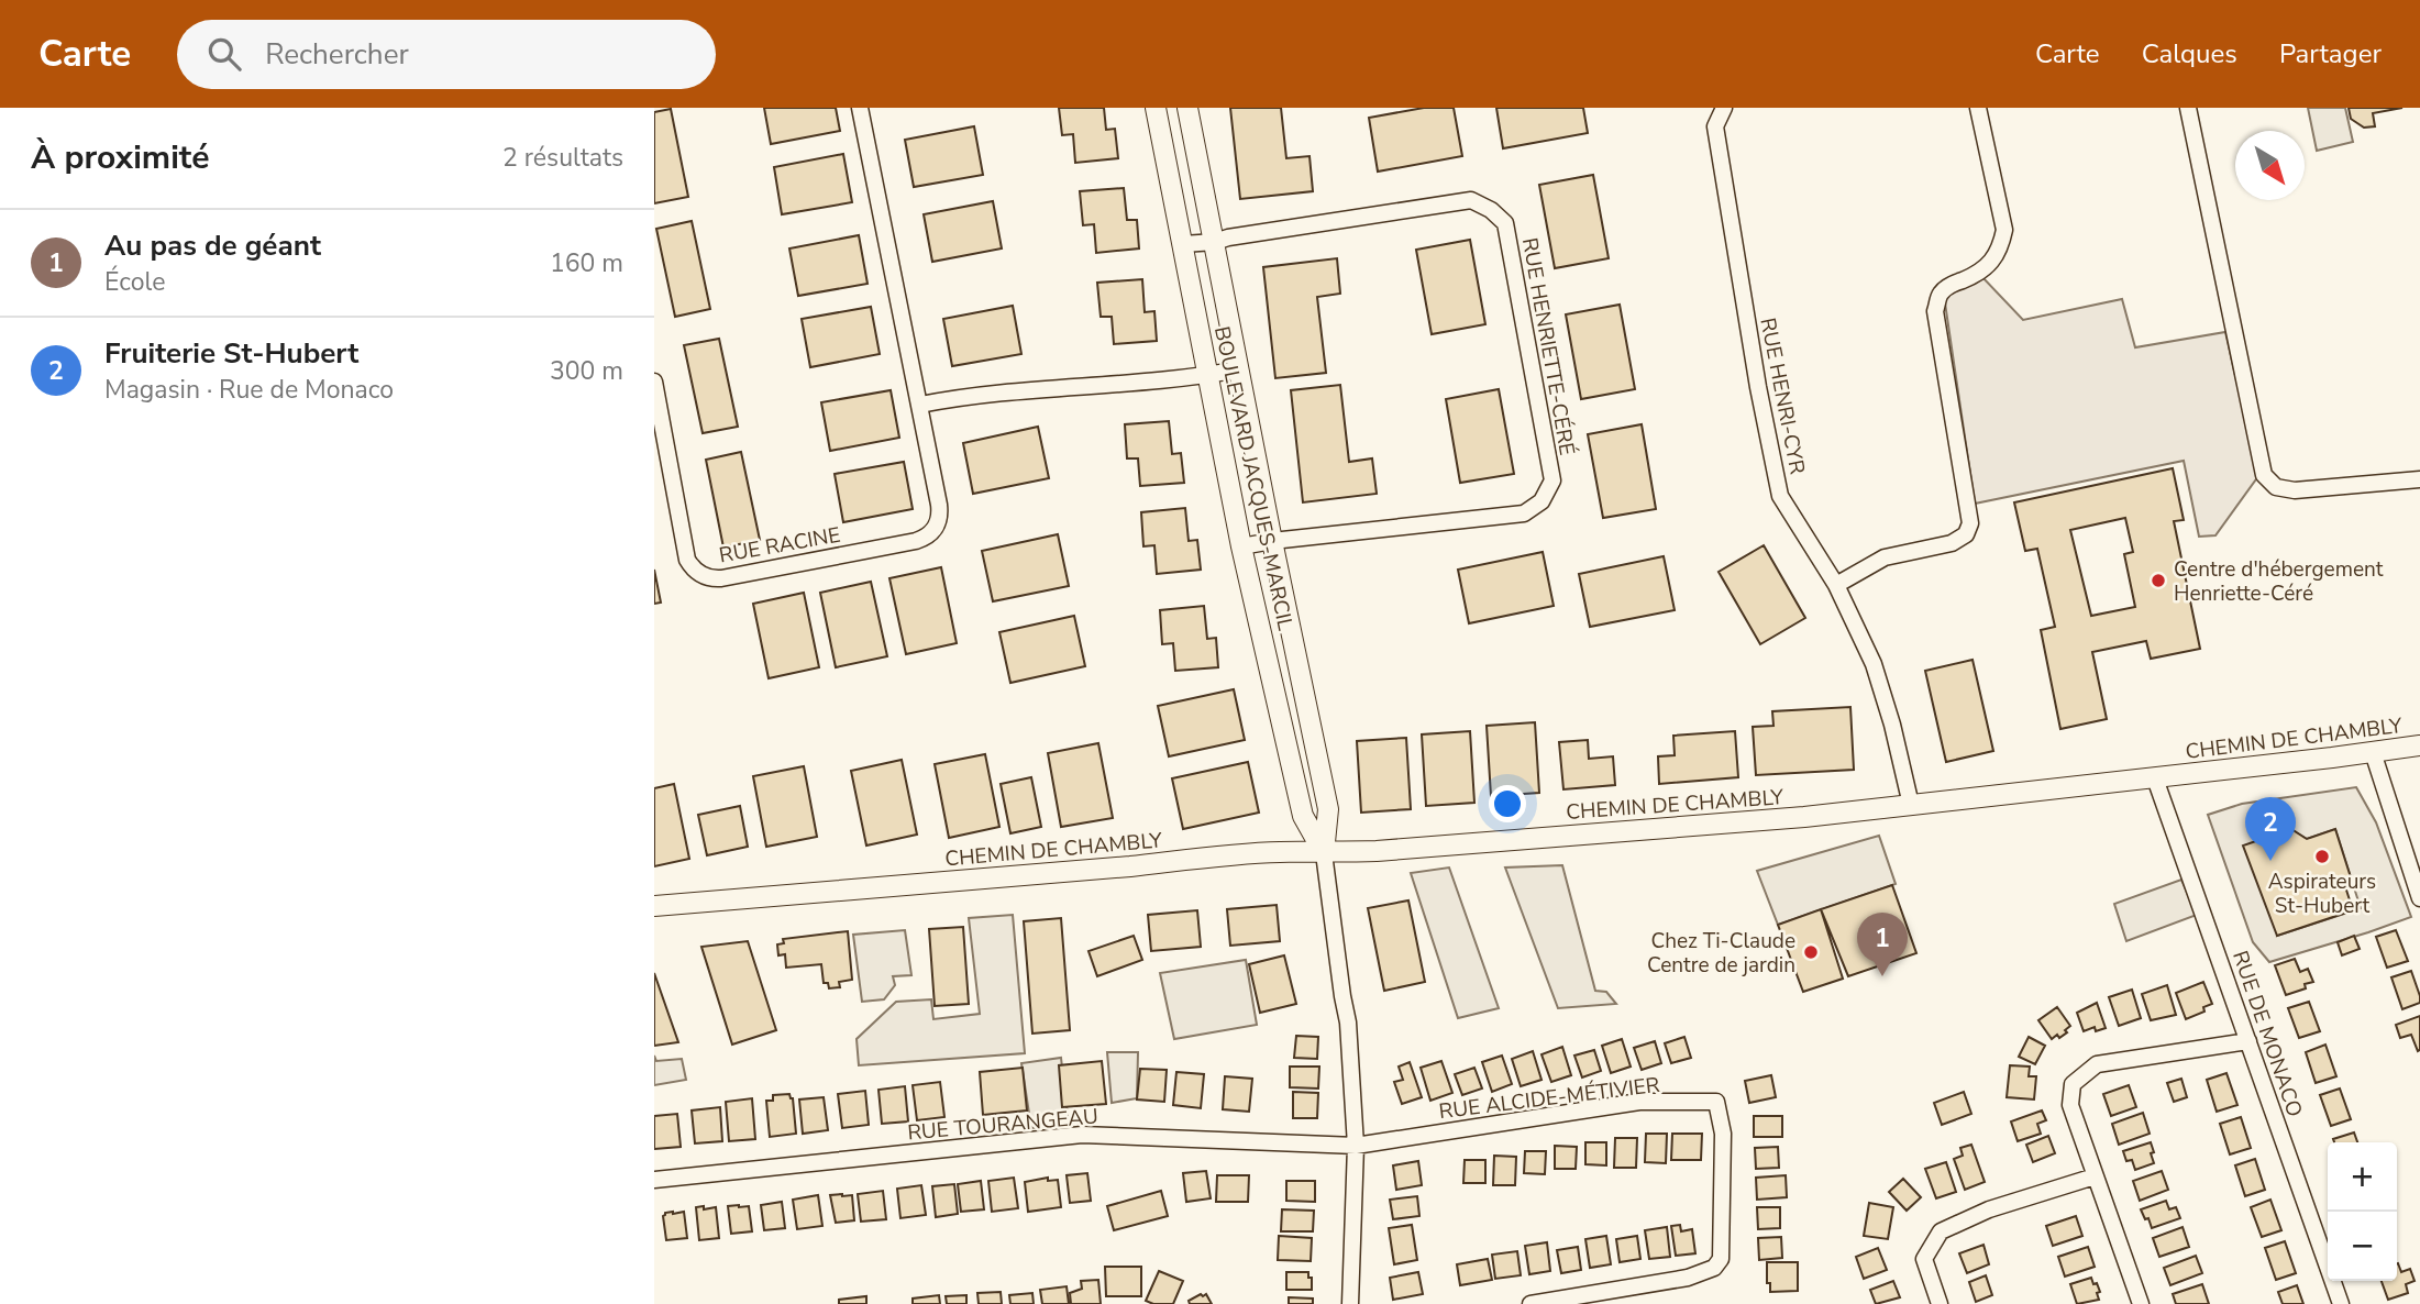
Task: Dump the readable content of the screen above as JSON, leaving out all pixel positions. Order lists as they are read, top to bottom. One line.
{"streets":{"street":["RUE HENRIETTE-CÉRÉ","RUE HENRI-CYR","BOULEVARD JACQUES-MARCIL","RUE RACINE","CHEMIN DE CHAMBLY","RUE DE MONACO","RUE ALCIDE-MÉTIVIER","RUE TOURANGEAU"]},"crossings":[["RUE HENRIETTE-CÉRÉ","BOULEVARD JACQUES-MARCIL"],["RUE HENRI-CYR","CHEMIN DE CHAMBLY"],["BOULEVARD JACQUES-MARCIL","CHEMIN DE CHAMBLY"],["BOULEVARD JACQUES-MARCIL","RUE ALCIDE-MÉTIVIER"],["BOULEVARD JACQUES-MARCIL","RUE TOURANGEAU"],["CHEMIN DE CHAMBLY","RUE DE MONACO"],["RUE ALCIDE-MÉTIVIER","RUE TOURANGEAU"]],"places":["Centre d'hébergement Henriette-Céré","Aspirateurs St-Hubert","Chez Ti-Claude Centre de jardin"],"north":"bottom right","page":{"header":"Carte","search":"Rechercher","nav":["Carte","Calques","Partager"],"heading":["À proximité","2 résultats"],"list":[{"mark":"1","name":"Au pas de géant","note":"École","value":"160 m"},{"mark":"2","name":"Fruiterie St-Hubert","note":"Magasin · Rue de Monaco","value":"300 m"}],"pins":["2","1"],"map_buttons":["+","−"]}}
